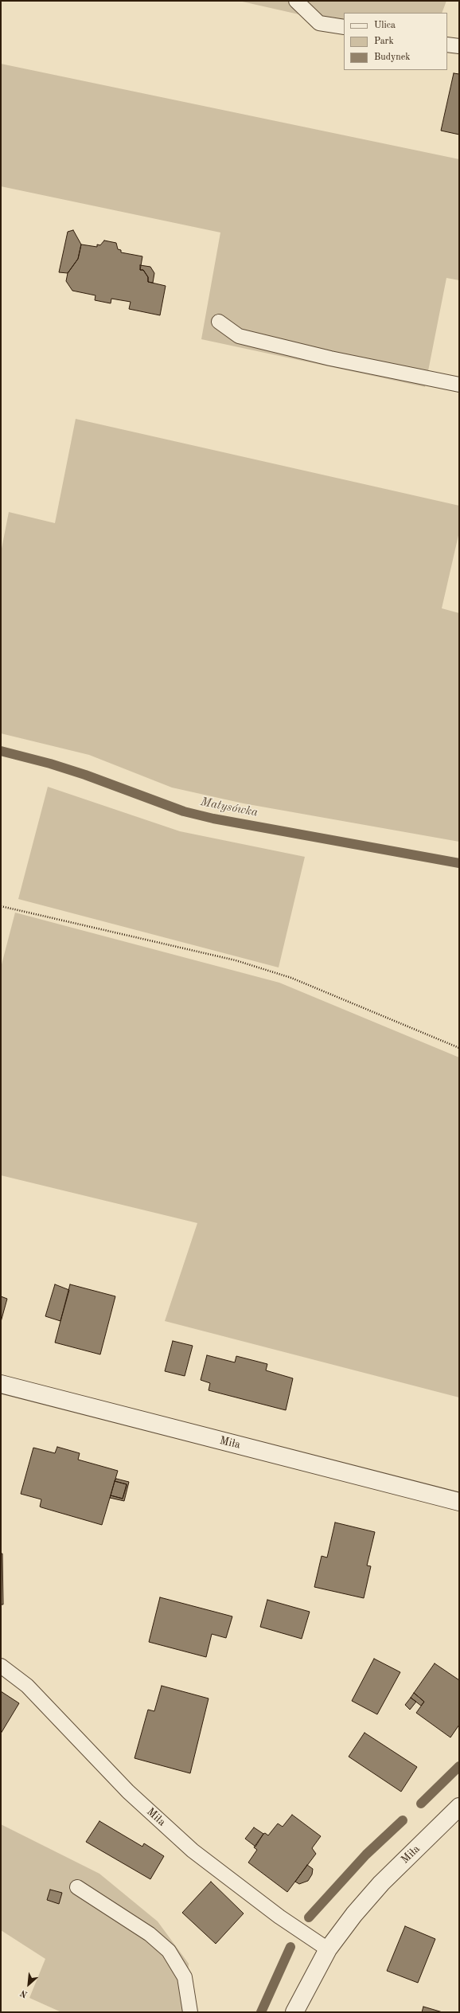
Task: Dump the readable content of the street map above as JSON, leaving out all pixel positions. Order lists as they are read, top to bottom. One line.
{"streets":{"street":["Miła"]},"water":["Matysówka"],"legend":["Ulica","Park","Budynek"],"north":"bottom left"}
